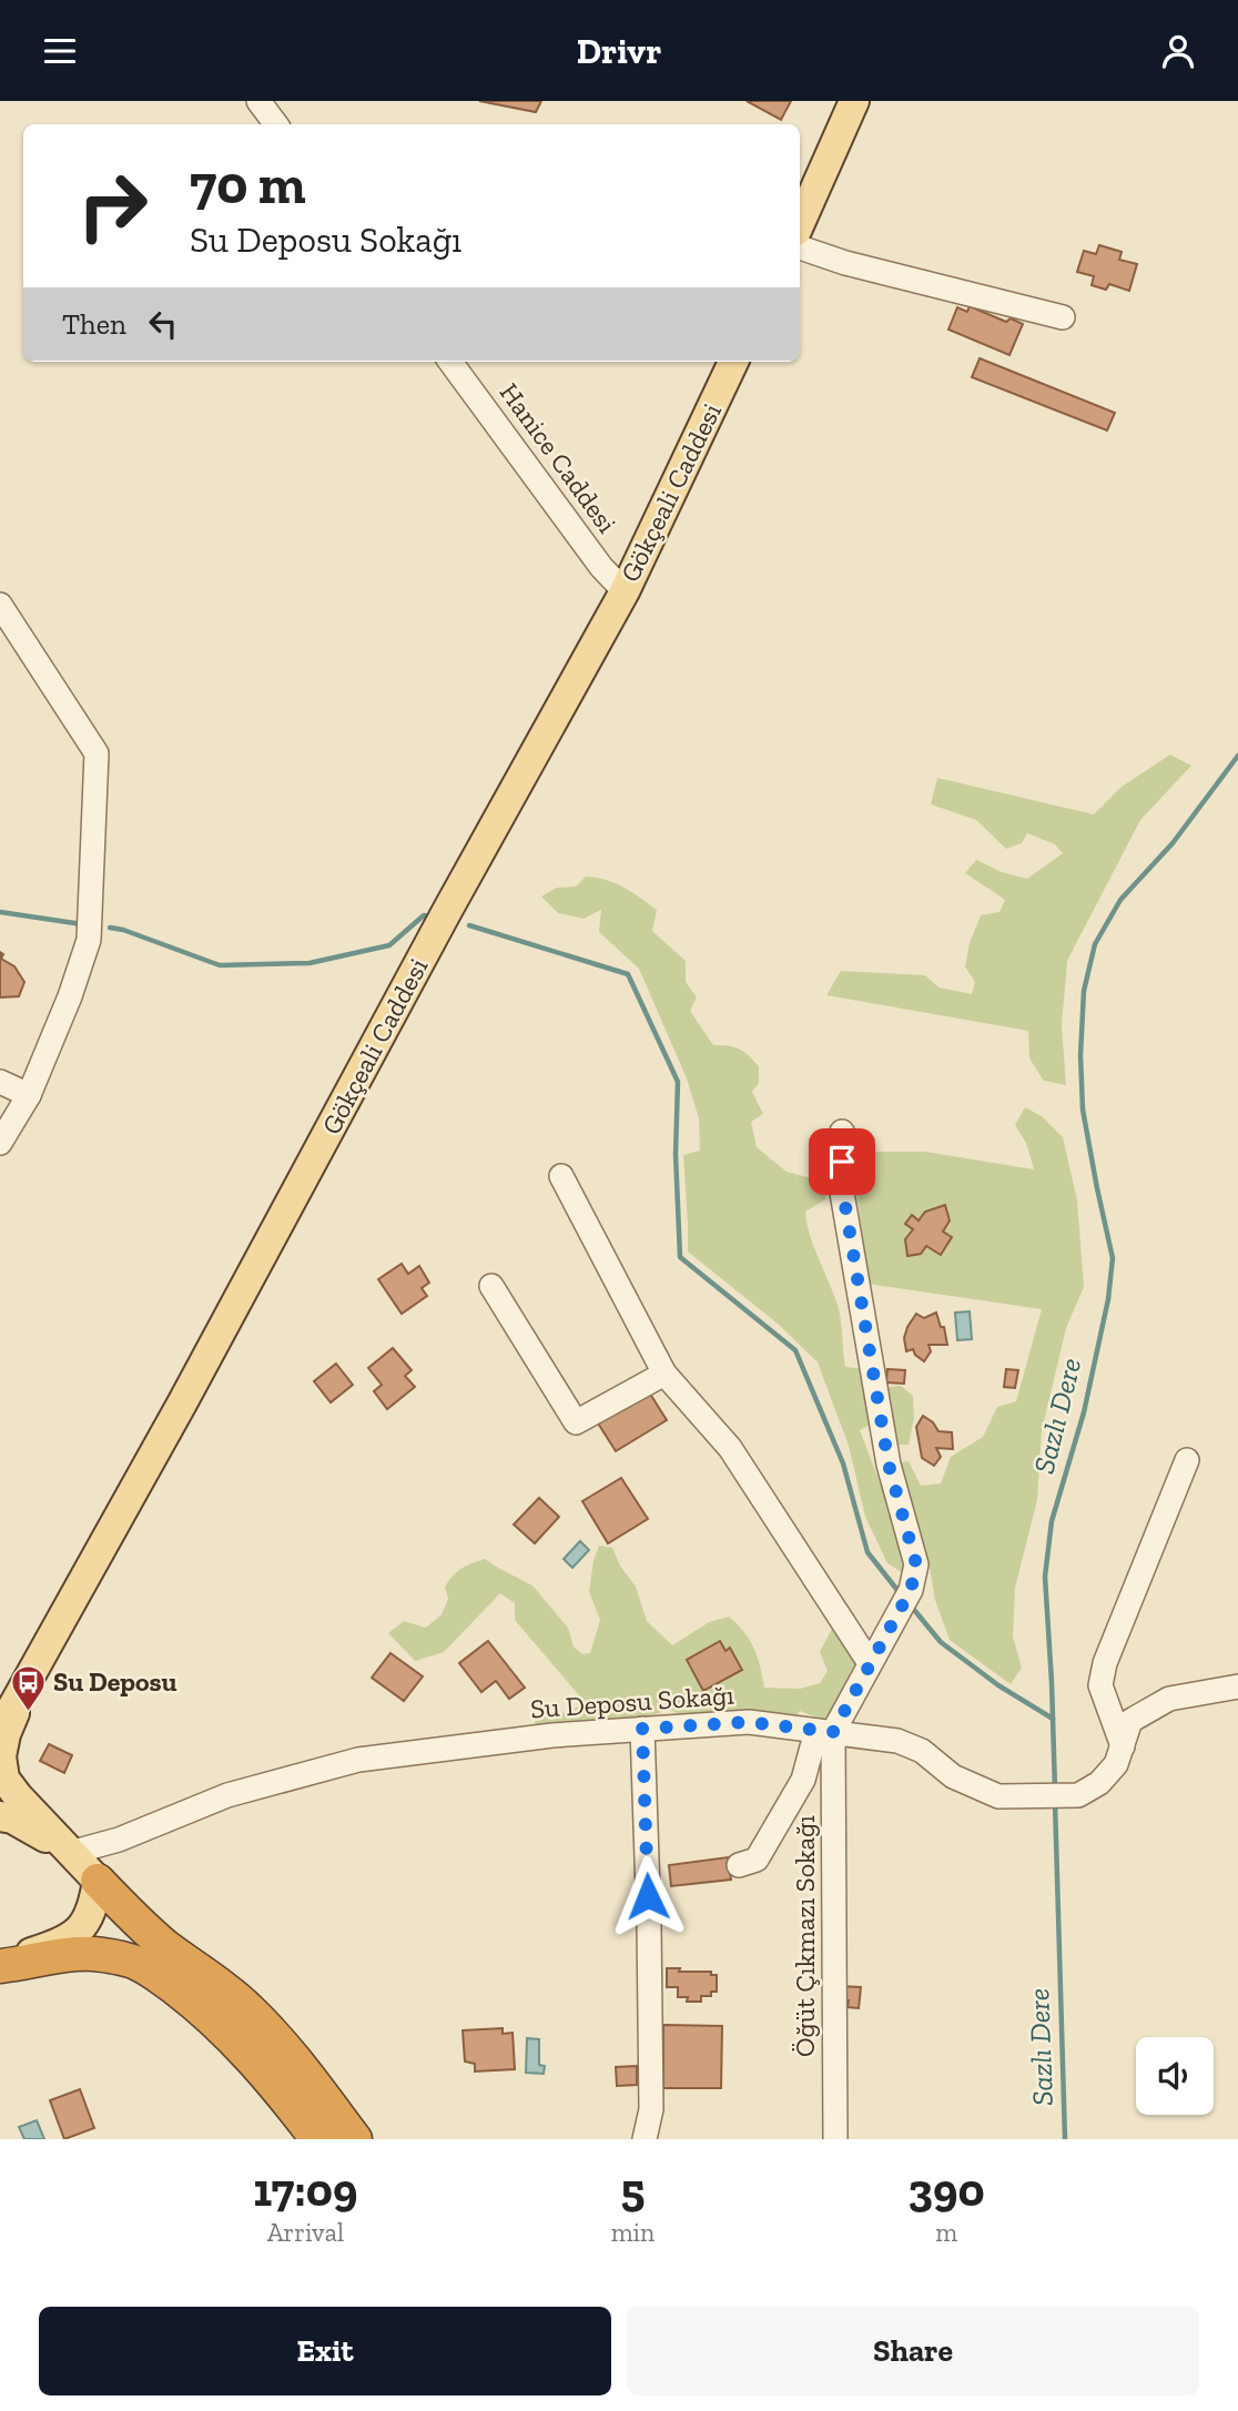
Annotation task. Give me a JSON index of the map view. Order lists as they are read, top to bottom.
{
  "streets": {
    "main road": ["Gökçeali Caddesi"],
    "street": ["Hanice Caddesi", "Su Deposu Sokağı", "Öğüt Çıkmazı Sokağı"]
  },
  "crossings": [
    ["Hanice Caddesi", "Gökçeali Caddesi"],
    ["Su Deposu Sokağı", "Öğüt Çıkmazı Sokağı"]
  ],
  "water": ["Sazlı Dere"],
  "places": {
    "bus stop": ["Su Deposu"]
  },
  "page": {
    "header": "Drivr",
    "turn": ["70 m", "Su Deposu Sokağı"],
    "then": "Then",
    "eta": [
      "17:09",
      "Arrival",
      "5",
      "min",
      "390",
      "m"
    ],
    "buttons": ["Exit", "Share"]
  }
}
